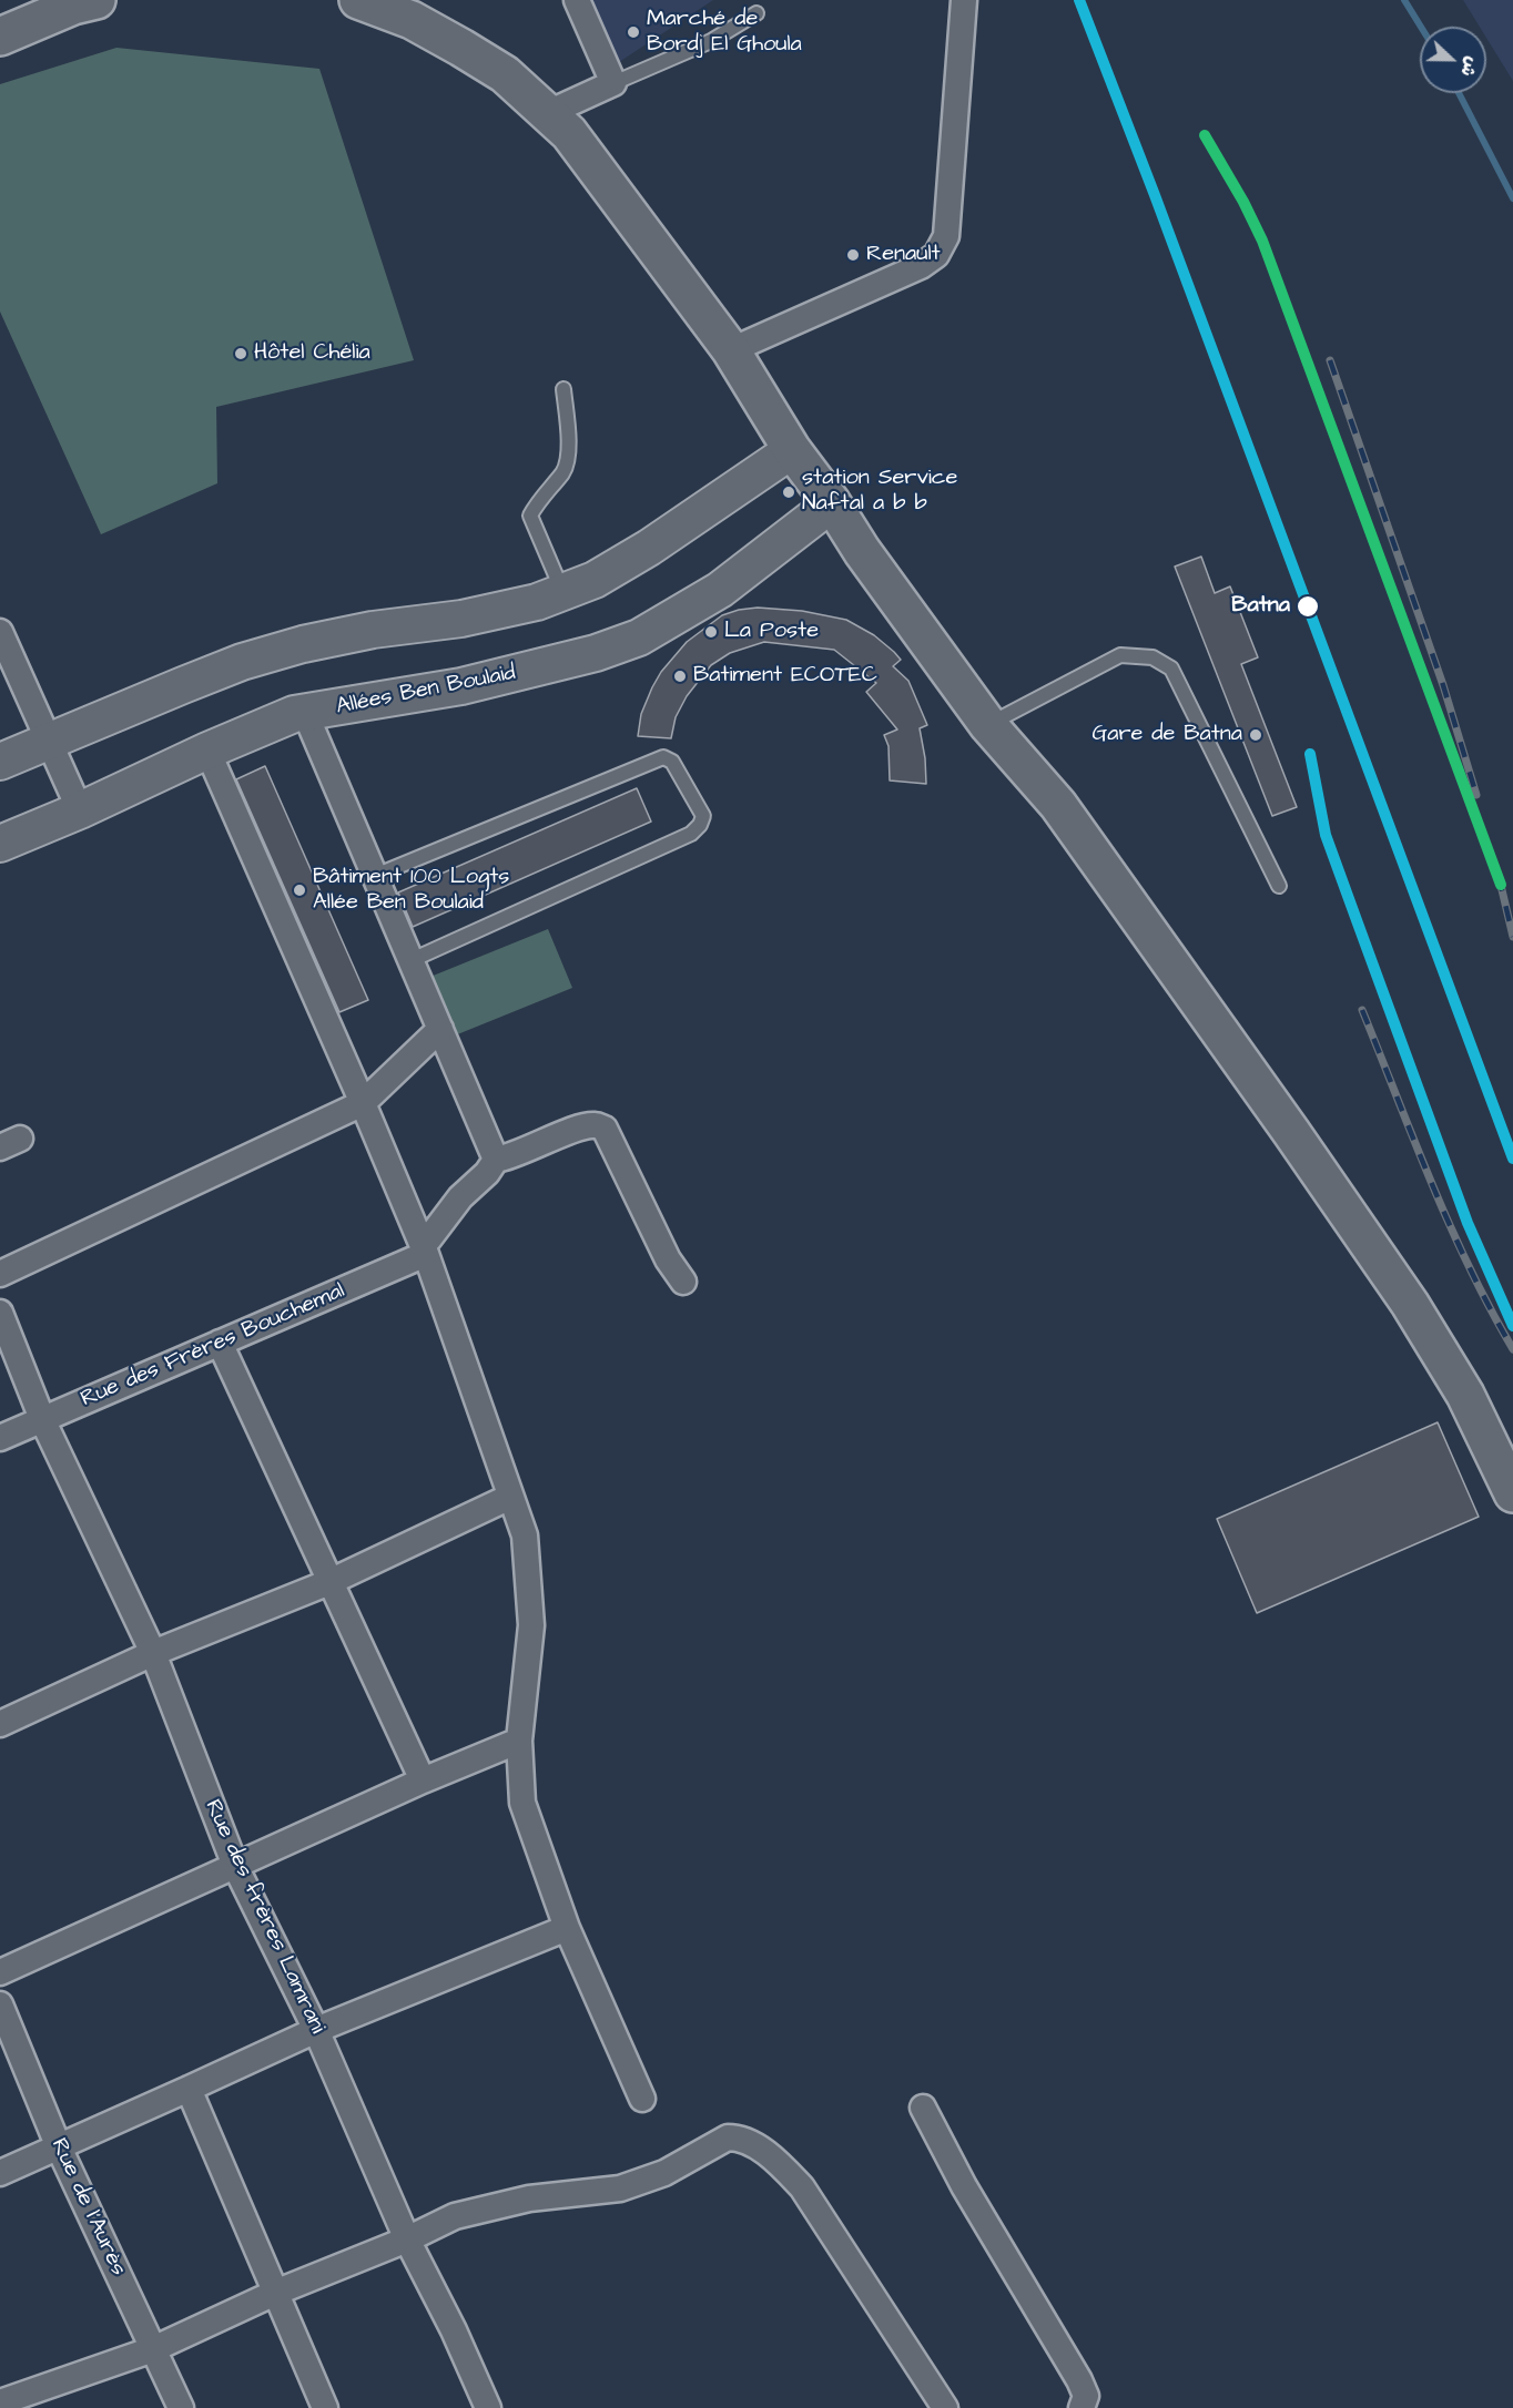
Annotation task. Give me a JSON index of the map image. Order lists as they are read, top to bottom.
{
  "streets": {
    "main road": ["Allées Ben Boulaid"],
    "street": ["Rue des Frères Bouchemal", "Rue des frères Lamrani", "Rue de l'Aurès"]
  },
  "crossings": [
    ["Rue des Frères Bouchemal", "Rue des frères Lamrani"]
  ],
  "places": [
    "Marché de Bordj El Ghoula",
    "Renault",
    "Hôtel Chélia",
    "station Service Naftal a b b",
    "Batna",
    "La Poste",
    "Batiment ECOTEC",
    "Gare de Batna",
    "Bâtiment 100 Logts Allée Ben Boulaid"
  ],
  "north": "right"
}
